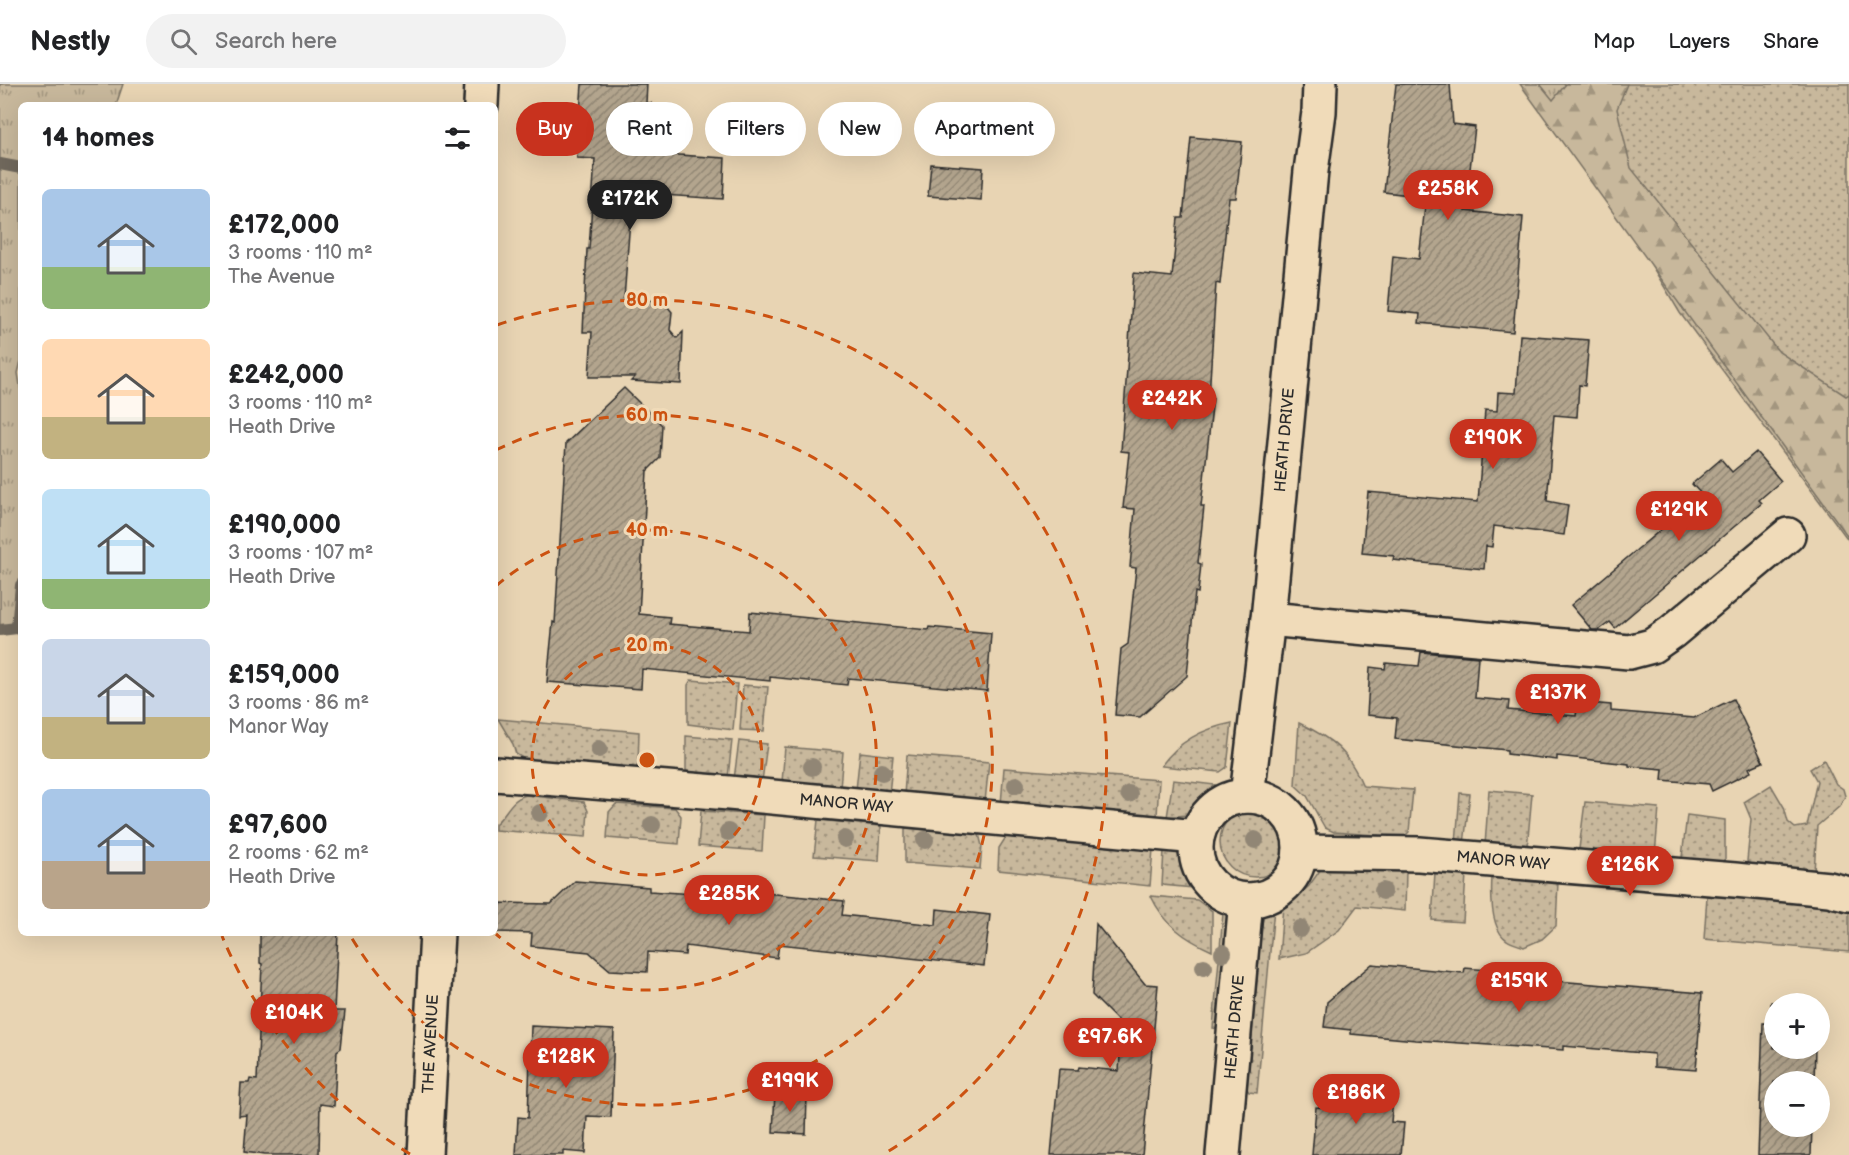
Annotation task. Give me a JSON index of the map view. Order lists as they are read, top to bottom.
{
  "streets": {
    "street": ["HEATH DRIVE", "MANOR WAY", "THE AVENUE"]
  },
  "crossings": [
    ["HEATH DRIVE", "MANOR WAY"]
  ],
  "page": {
    "header": "Nestly",
    "search": "Search here",
    "nav": ["Map", "Layers", "Share"],
    "chip": [
      "Buy",
      "Rent",
      "Filters",
      "New",
      "Apartment"
    ],
    "heading": "14 homes",
    "price": [
      "£258K",
      "£172K",
      "£242K",
      "£190K",
      "£129K",
      "£137K",
      "£126K",
      "£285K",
      "£159K",
      "£104K",
      "£97.6K",
      "£128K",
      "£199K",
      "£186K"
    ],
    "list": [
      {
        "name": "£172,000",
        "note": "3 rooms · 110 m² · The Avenue"
      },
      {
        "name": "£242,000",
        "note": "3 rooms · 110 m² · Heath Drive"
      },
      {
        "name": "£190,000",
        "note": "3 rooms · 107 m² · Heath Drive"
      },
      {
        "name": "£159,000",
        "note": "3 rooms · 86 m² · Manor Way"
      },
      {
        "name": "£97,600",
        "note": "2 rooms · 62 m² · Heath Drive"
      }
    ],
    "map_buttons": ["+", "−"]
  },
  "rings": [
    "80 m",
    "60 m",
    "40 m",
    "20 m"
  ]
}
